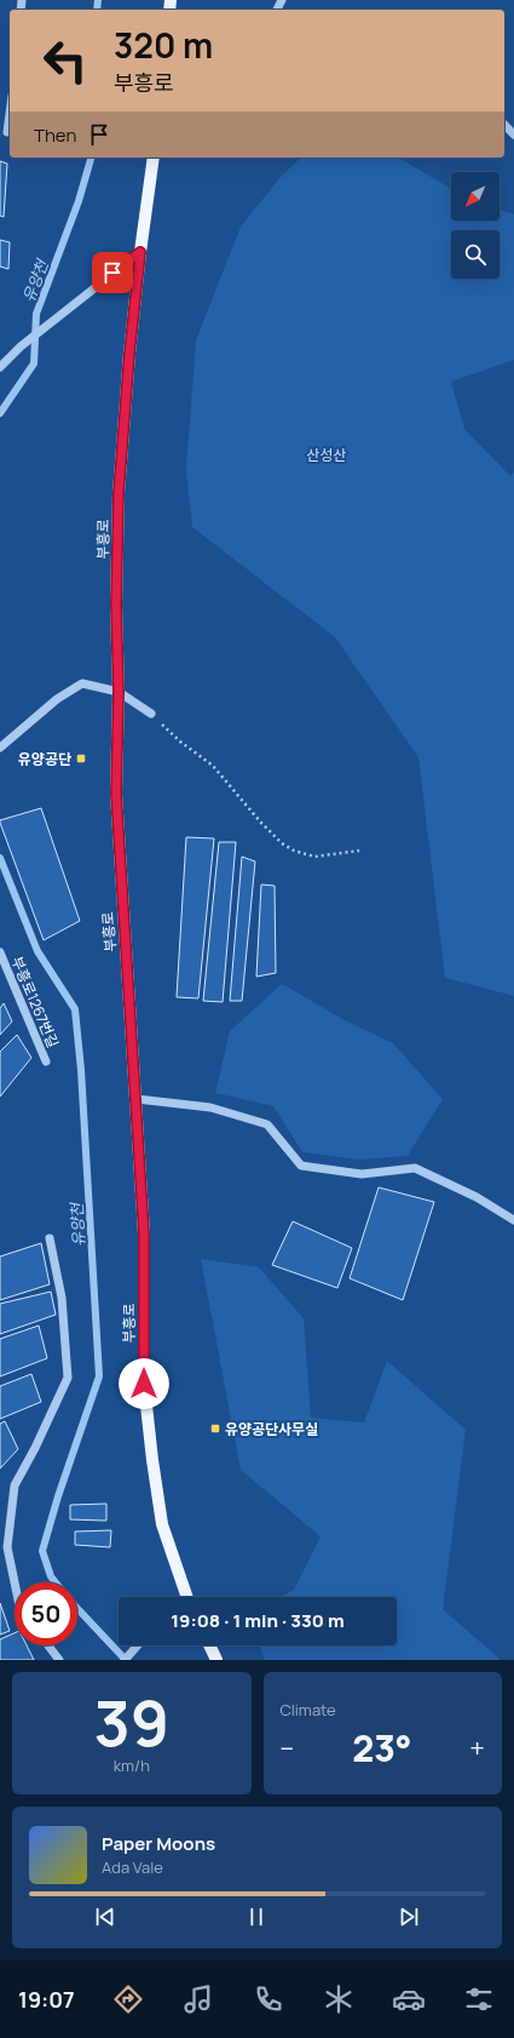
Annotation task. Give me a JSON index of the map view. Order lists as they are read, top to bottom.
{
  "streets": {
    "main road": ["부흥로"],
    "lane": ["부흥로1267번길"]
  },
  "water": ["유양천"],
  "parks": ["산성산"],
  "places": {
    "transit": ["유양공단", "유양공단사무실"]
  },
  "north": "bottom left",
  "page": {
    "turn": ["320 m", "부흥로"],
    "then": "Then",
    "limit": "50",
    "trip": "19:08 · 1 min · 330 m",
    "tile": [
      ["39", "km/h"],
      "Climate"
    ],
    "heat": ["−", "23°", "+"],
    "song": ["Paper Moons", "Ada Vale"],
    "tabs": "19:07"
  }
}
